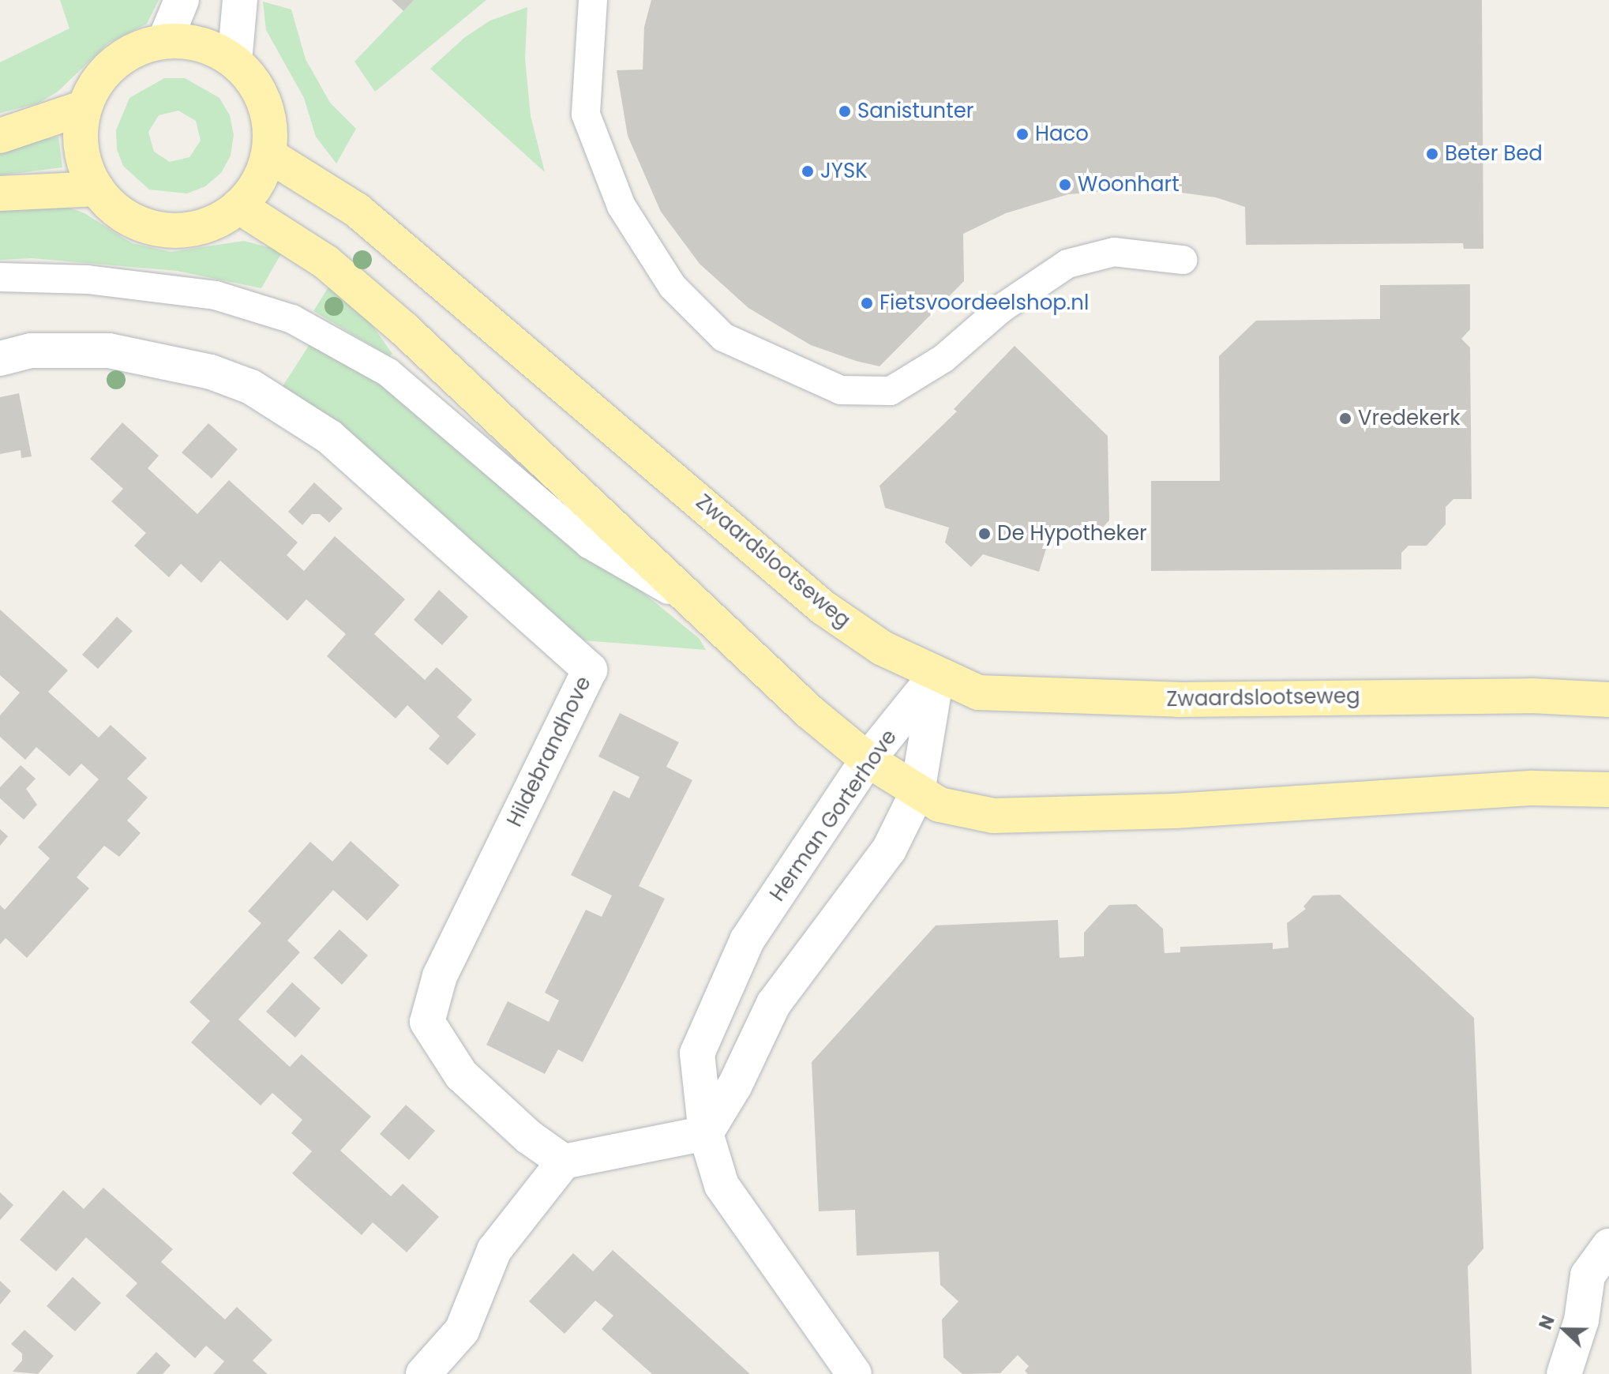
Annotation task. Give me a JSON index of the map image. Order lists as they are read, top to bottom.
{
  "streets": {
    "main road": ["Zwaardslootseweg"],
    "street": ["Hildebrandhove", "Herman Gorterhove"]
  },
  "crossings": [
    ["Zwaardslootseweg", "Herman Gorterhove"]
  ],
  "places": [
    "Sanistunter",
    "Haco",
    "Beter Bed",
    "JYSK",
    "Woonhart",
    "Fietsvoordeelshop.nl",
    "Vredekerk",
    "De Hypotheker"
  ],
  "north": "left"
}
